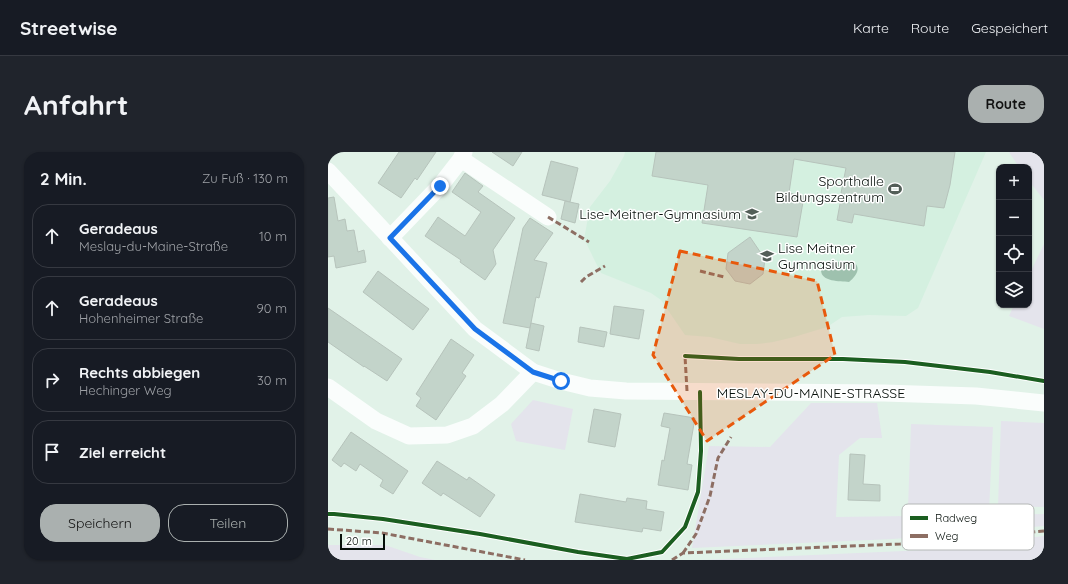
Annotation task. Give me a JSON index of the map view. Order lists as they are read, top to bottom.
{
  "streets": {
    "street": ["MESLAY-DU-MAINE-STRASSE"]
  },
  "places": {
    "sports": ["Sporthalle Bildungszentrum"],
    "school or university": ["Lise-Meitner-Gymnasium", "Lise Meitner Gymnasium"]
  },
  "legend": ["Radweg", "Weg"],
  "scale_bar": "20 m",
  "page": {
    "header": "Streetwise",
    "nav": ["Karte", "Route", "Gespeichert"],
    "buttons": [
      "Route",
      ["Speichern", "Teilen"]
    ],
    "title": "Anfahrt",
    "heading": ["2 Min.", "Zu Fuß · 130 m"],
    "map_buttons": ["+", "−"],
    "list": [
      ["Geradeaus", "Meslay-du-Maine-Straße", "10 m"],
      ["Geradeaus", "Hohenheimer Straße", "90 m"],
      ["Rechts abbiegen", "Hechinger Weg", "30 m"],
      "Ziel erreicht"
    ],
    "scale": "20 m"
  }
}
